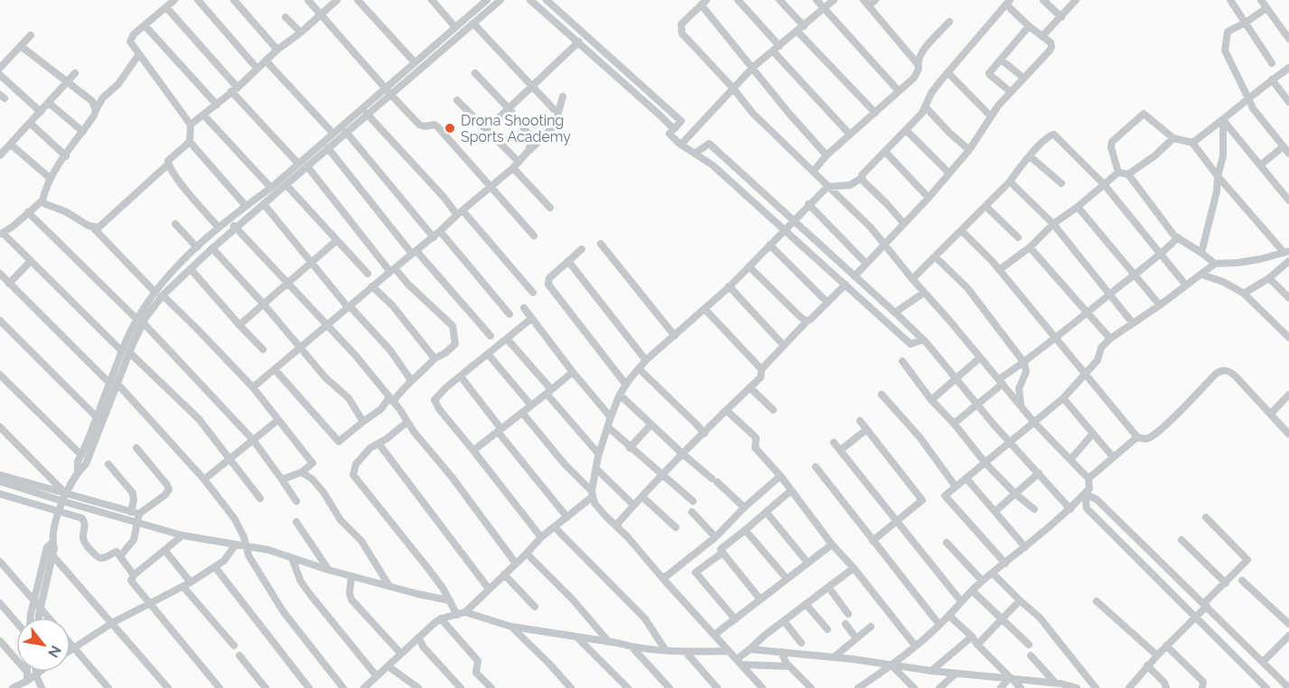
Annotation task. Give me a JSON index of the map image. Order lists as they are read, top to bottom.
{
  "places": ["Drona Shooting Sports Academy"],
  "north": "bottom right"
}
